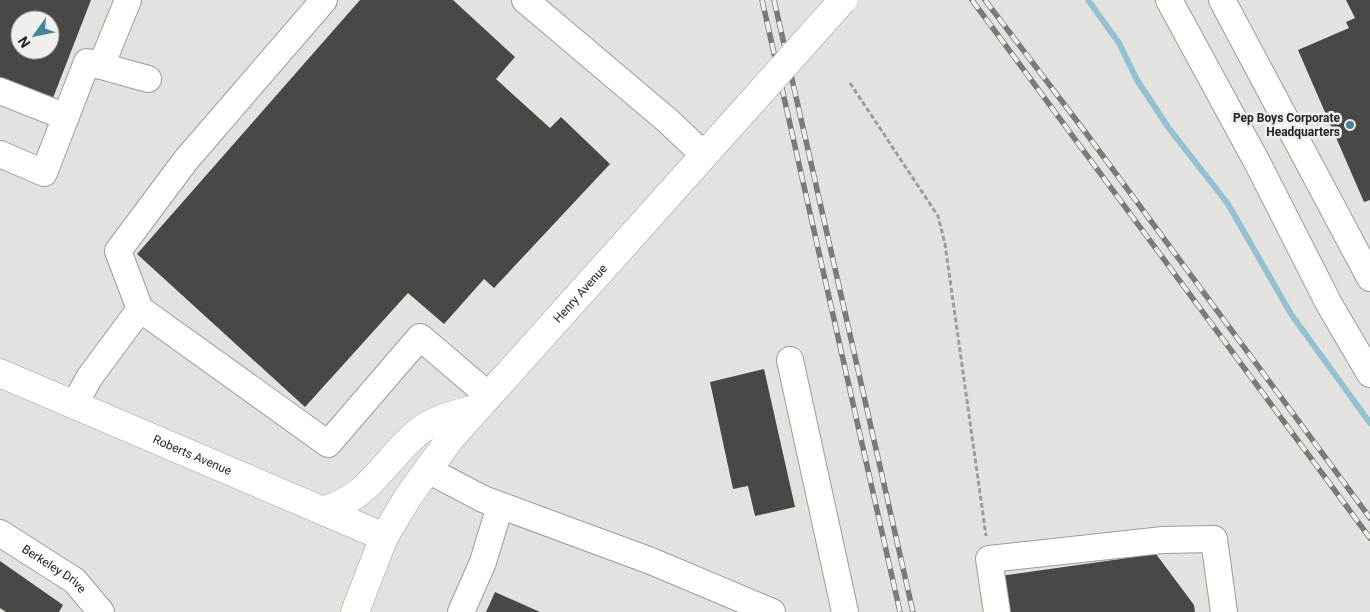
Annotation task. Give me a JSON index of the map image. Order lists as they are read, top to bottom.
{
  "streets": {
    "main road": ["Henry Avenue", "Roberts Avenue"],
    "street": ["Berkeley Drive"]
  },
  "crossings": [
    ["Henry Avenue", "Roberts Avenue"]
  ],
  "places": ["Pep Boys Corporate Headquarters"],
  "north": "bottom left"
}
